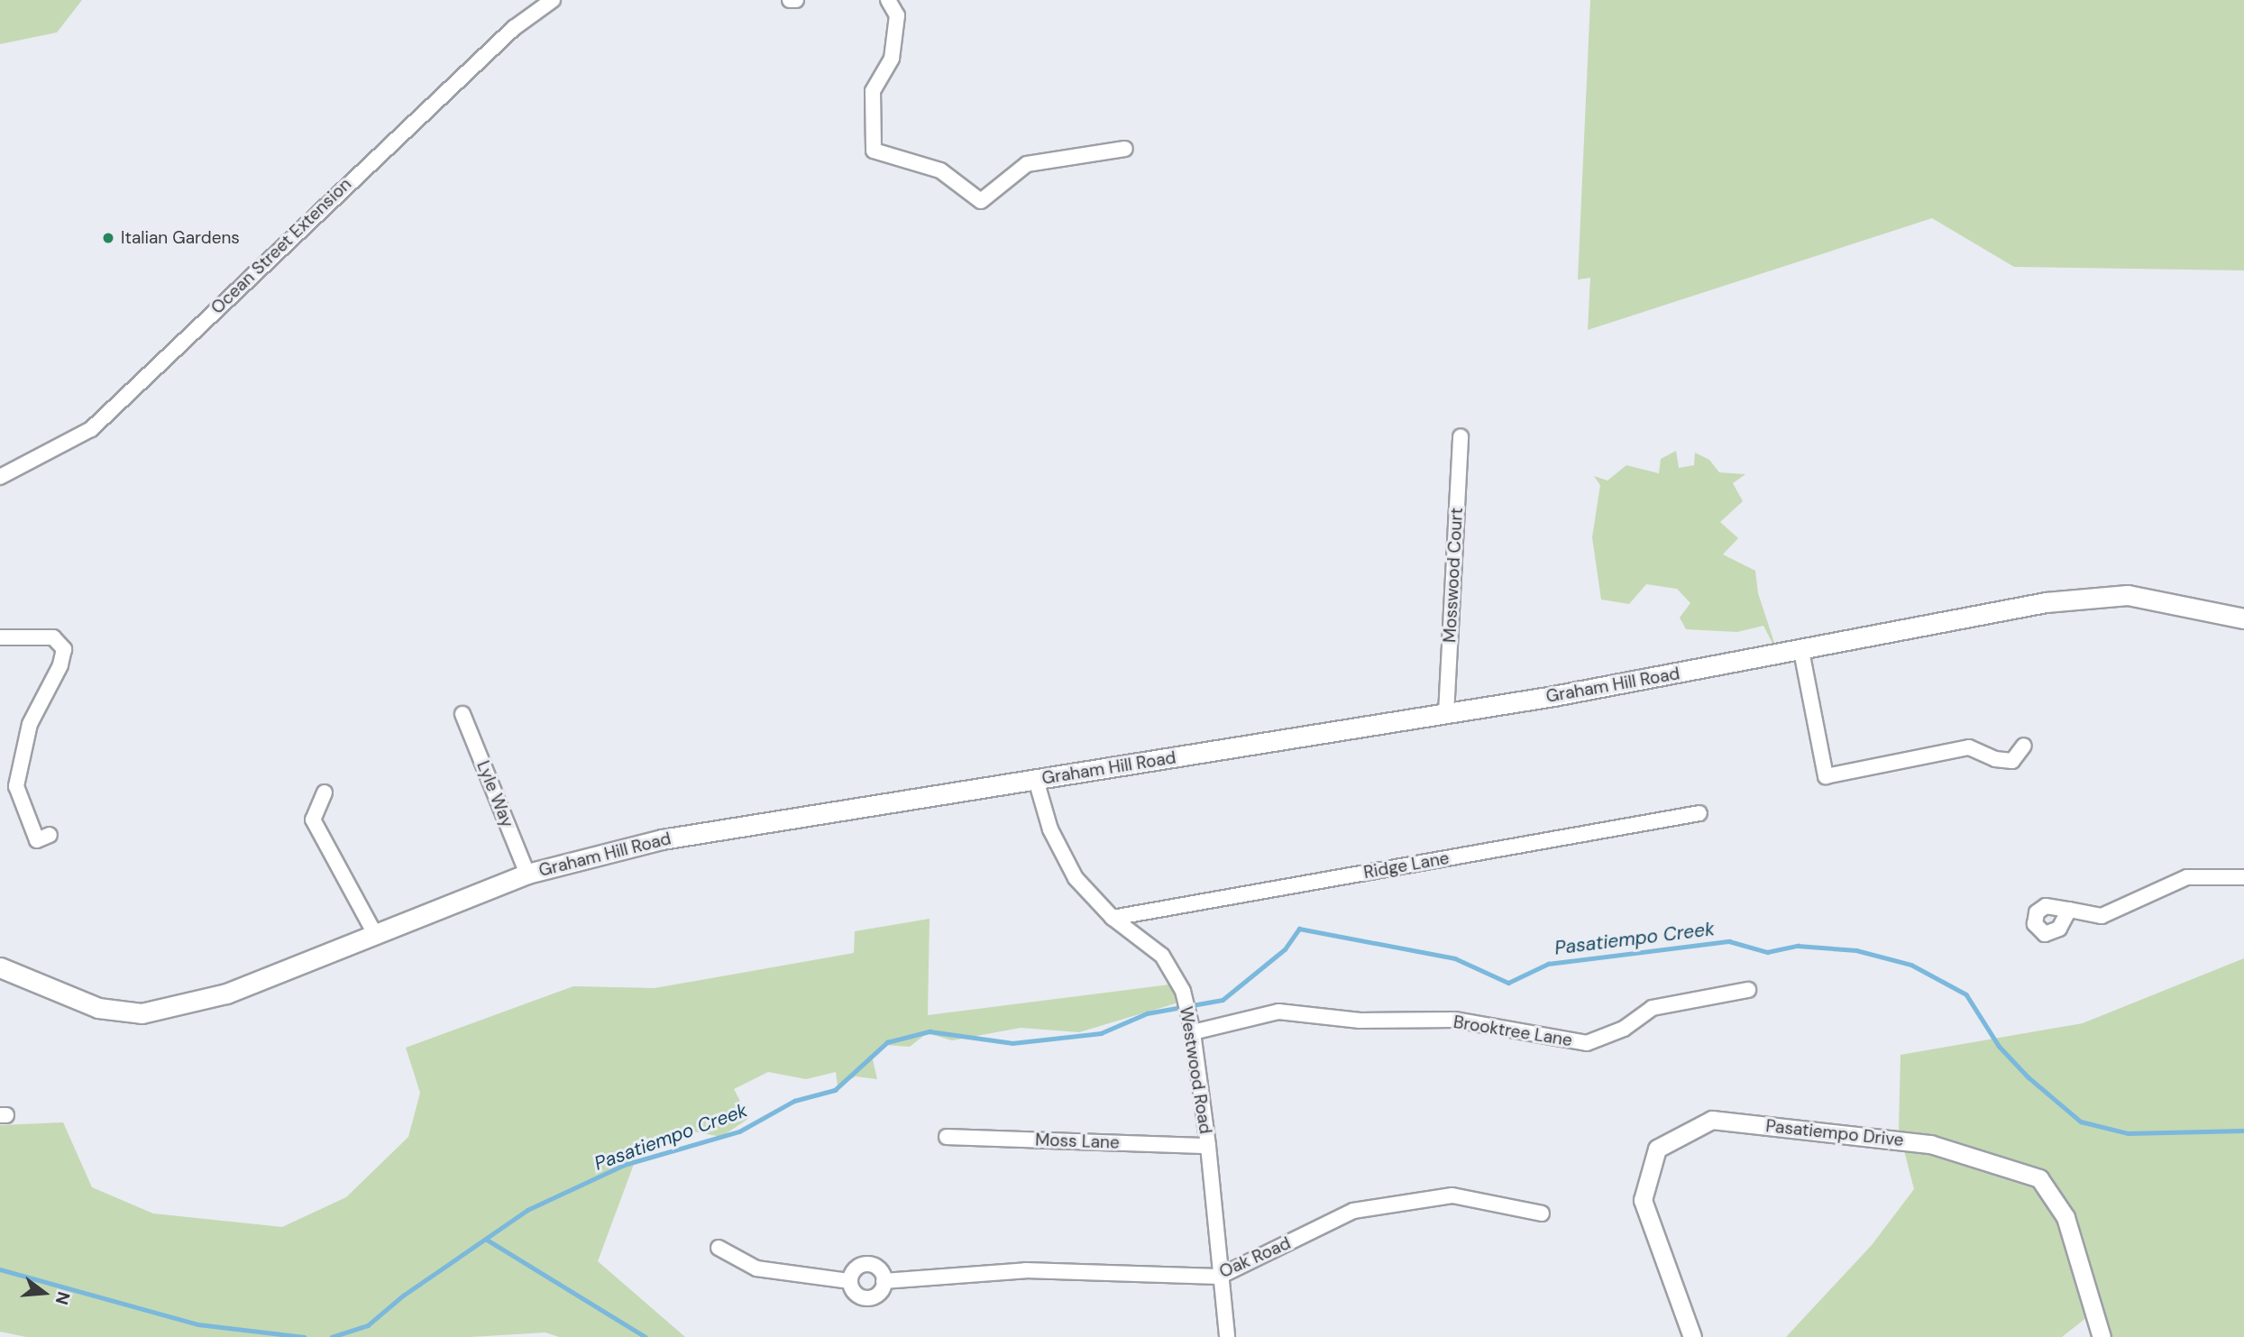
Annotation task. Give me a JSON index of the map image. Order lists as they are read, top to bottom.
{
  "streets": {
    "main road": ["Graham Hill Road"],
    "street": [
      "Ocean Street Extension",
      "Mosswood Court",
      "Lyle Way",
      "Ridge Lane",
      "Brooktree Lane",
      "Westwood Road",
      "Pasatiempo Drive",
      "Moss Lane",
      "Oak Road"
    ]
  },
  "crossings": [
    ["Mosswood Court", "Graham Hill Road"],
    ["Graham Hill Road", "Lyle Way"],
    ["Graham Hill Road", "Westwood Road"],
    ["Ridge Lane", "Westwood Road"],
    ["Brooktree Lane", "Westwood Road"],
    ["Westwood Road", "Moss Lane"],
    ["Westwood Road", "Oak Road"]
  ],
  "water": ["Pasatiempo Creek"],
  "places": ["Italian Gardens"],
  "north": "right"
}
